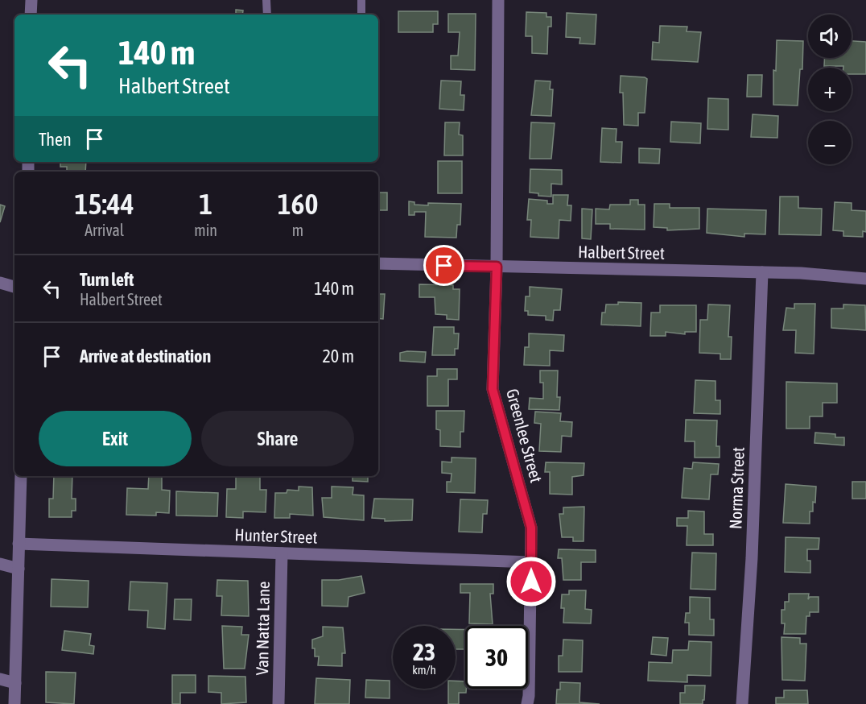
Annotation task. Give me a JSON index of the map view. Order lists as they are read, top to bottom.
{
  "streets": {
    "street": [
      "Halbert Street",
      "Greenlee Street",
      "Norma Street",
      "Hunter Street",
      "Van Natta Lane"
    ]
  },
  "crossings": [
    ["Halbert Street", "Greenlee Street"],
    ["Halbert Street", "Norma Street"],
    ["Greenlee Street", "Hunter Street"],
    ["Hunter Street", "Van Natta Lane"]
  ],
  "page": {
    "map_buttons": ["+", "−"],
    "turn": ["140 m", "Halbert Street"],
    "then": "Then",
    "eta": [
      "15:44",
      "Arrival",
      "1",
      "min",
      "160",
      "m"
    ],
    "list": [
      {
        "name": "Turn left",
        "note": "Halbert Street",
        "value": "140 m"
      },
      {
        "name": "Arrive at destination",
        "value": "20 m"
      }
    ],
    "buttons": ["Exit", "Share"],
    "speed": "23 km/h",
    "limit": "30"
  }
}
